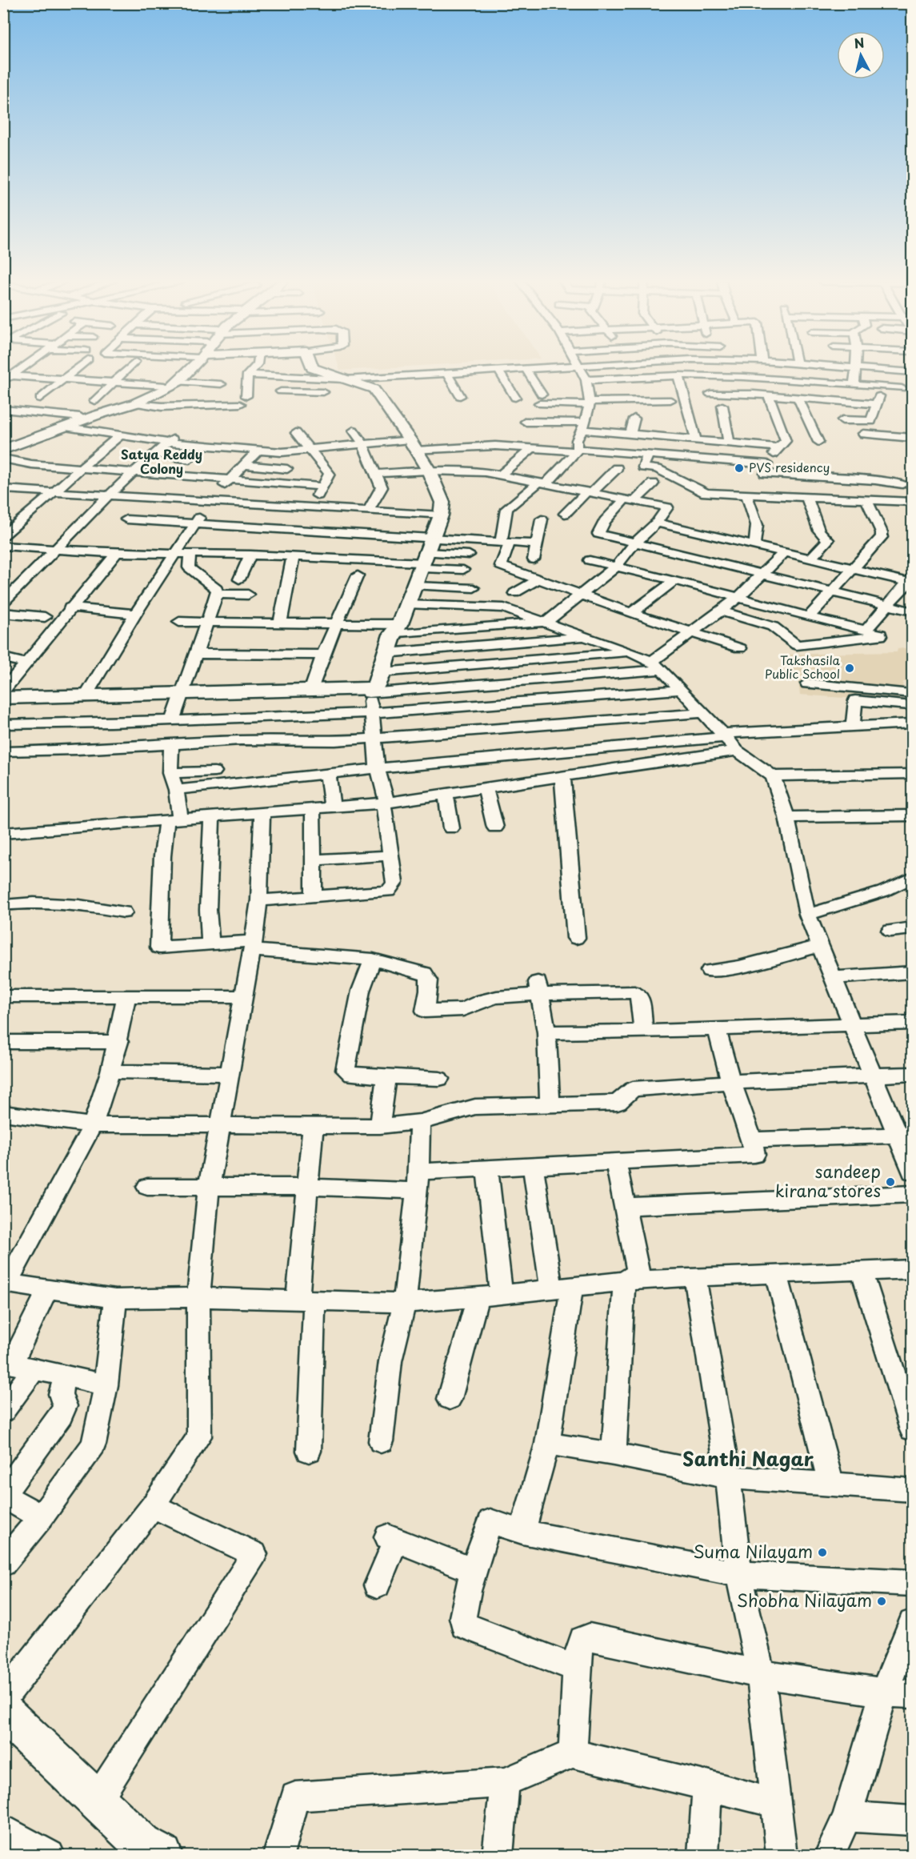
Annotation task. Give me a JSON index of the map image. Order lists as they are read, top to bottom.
{
  "districts": ["Satya Reddy Colony", "Santhi Nagar"],
  "places": [
    "PVS residency",
    "Takshasila Public School",
    "sandeep kirana stores",
    "Suma Nilayam",
    "Shobha Nilayam"
  ],
  "north": "top"
}
